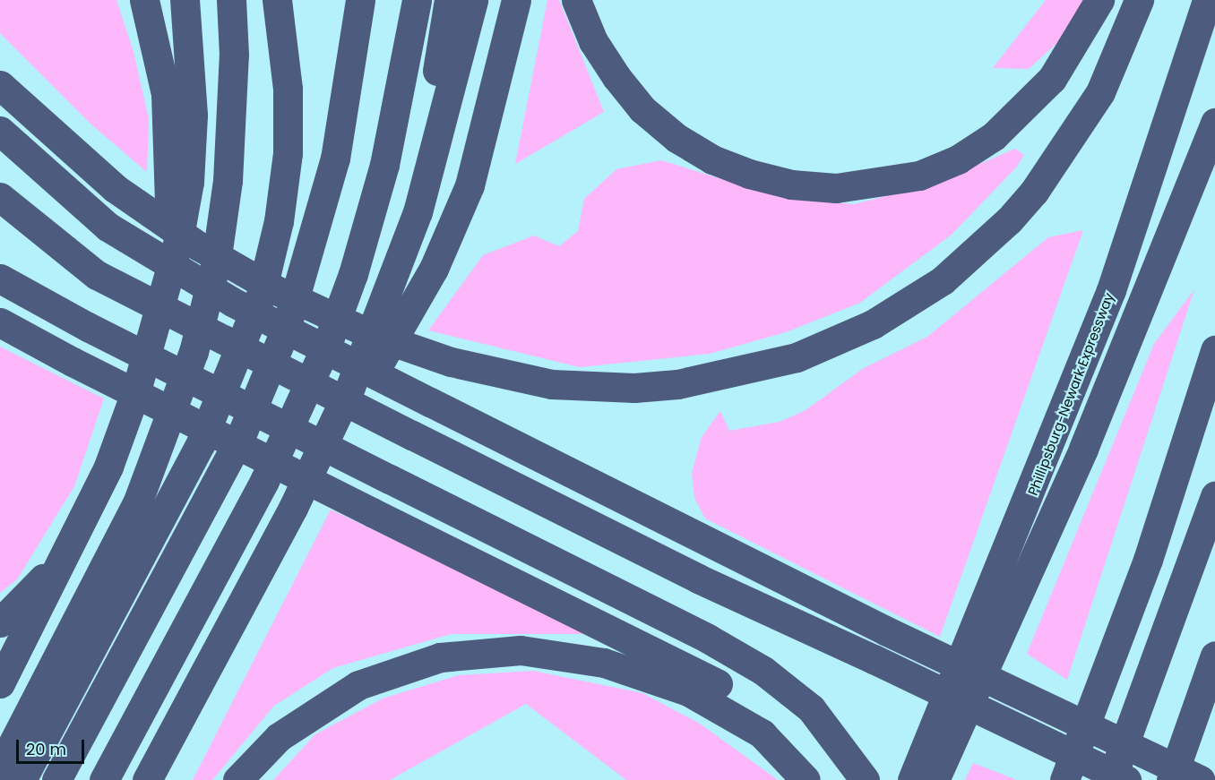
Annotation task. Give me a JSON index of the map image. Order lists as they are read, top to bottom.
{
  "streets": {
    "highway": ["Phillipsburg-Newark Expressway"]
  },
  "scale_bar": "20 m"
}
